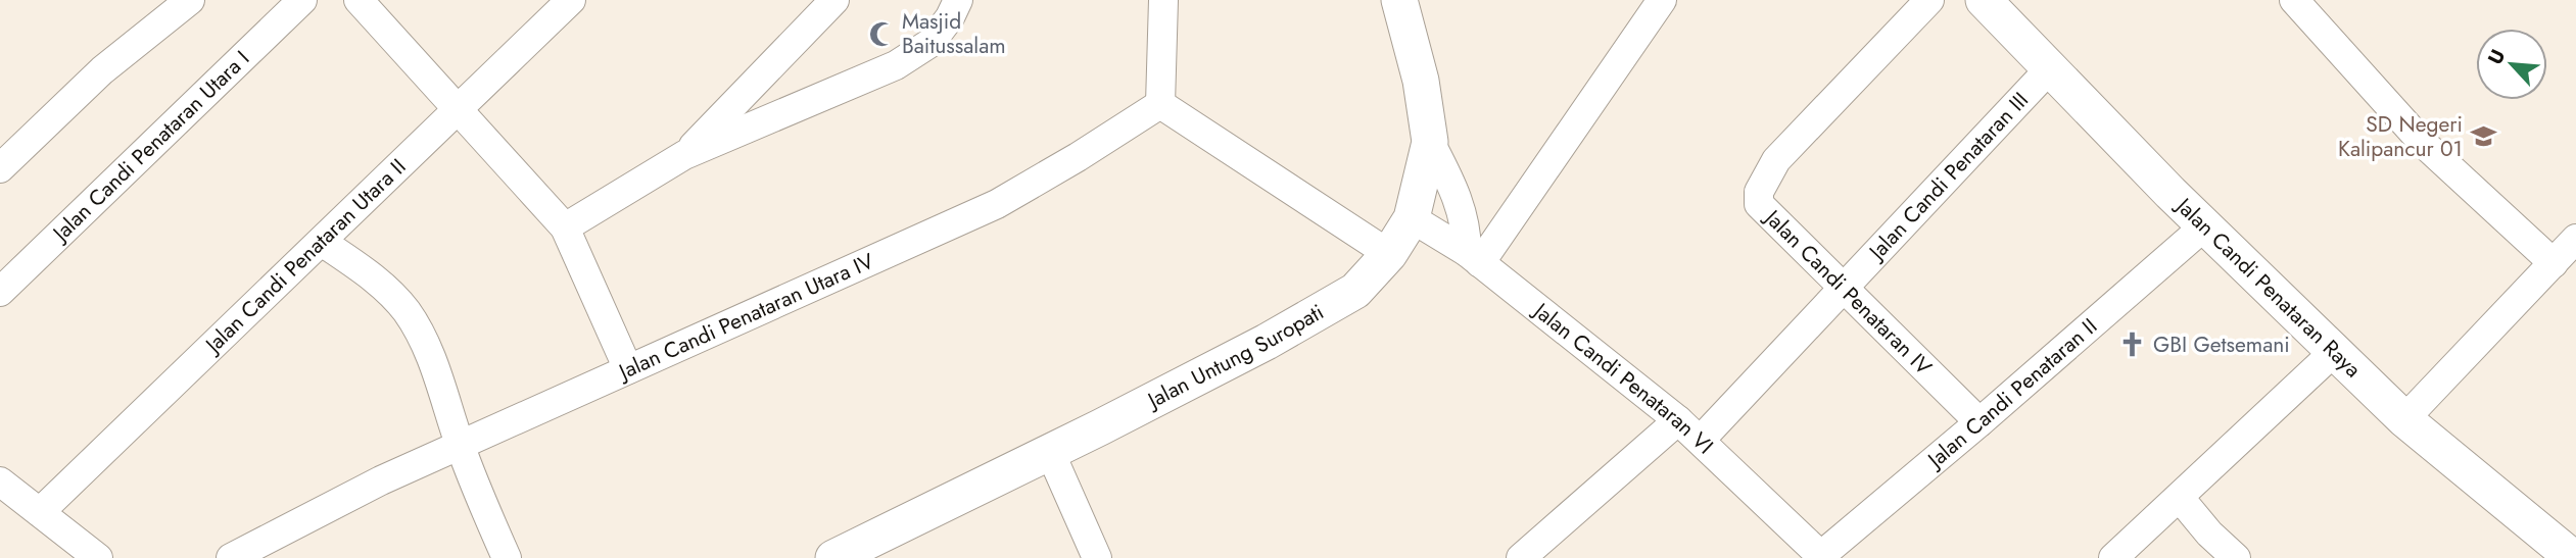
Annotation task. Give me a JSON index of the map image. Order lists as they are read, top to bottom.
{
  "streets": {
    "main road": ["Jalan Candi Penataran Raya", "Jalan Untung Suropati"],
    "street": [
      "Jalan Candi Penataran Utara I",
      "Jalan Candi Penataran III",
      "Jalan Candi Penataran Utara II",
      "Jalan Candi Penataran IV",
      "Jalan Candi Penataran Utara IV",
      "Jalan Candi Penataran VI",
      "Jalan Candi Penataran II"
    ]
  },
  "crossings": [
    ["Jalan Candi Penataran III", "Jalan Candi Penataran Raya"],
    ["Jalan Candi Penataran III", "Jalan Candi Penataran IV"],
    ["Jalan Candi Penataran III", "Jalan Candi Penataran VI"],
    ["Jalan Candi Penataran Raya", "Jalan Candi Penataran II"],
    ["Jalan Candi Penataran IV", "Jalan Candi Penataran II"],
    ["Jalan Untung Suropati", "Jalan Candi Penataran VI"],
    ["Jalan Candi Penataran VI", "Jalan Candi Penataran II"]
  ],
  "places": {
    "mosque": ["Masjid Baitussalam"],
    "school or university": ["SD Negeri Kalipancur 01"],
    "church": ["GBI Getsemani"]
  },
  "north": "top left"
}
